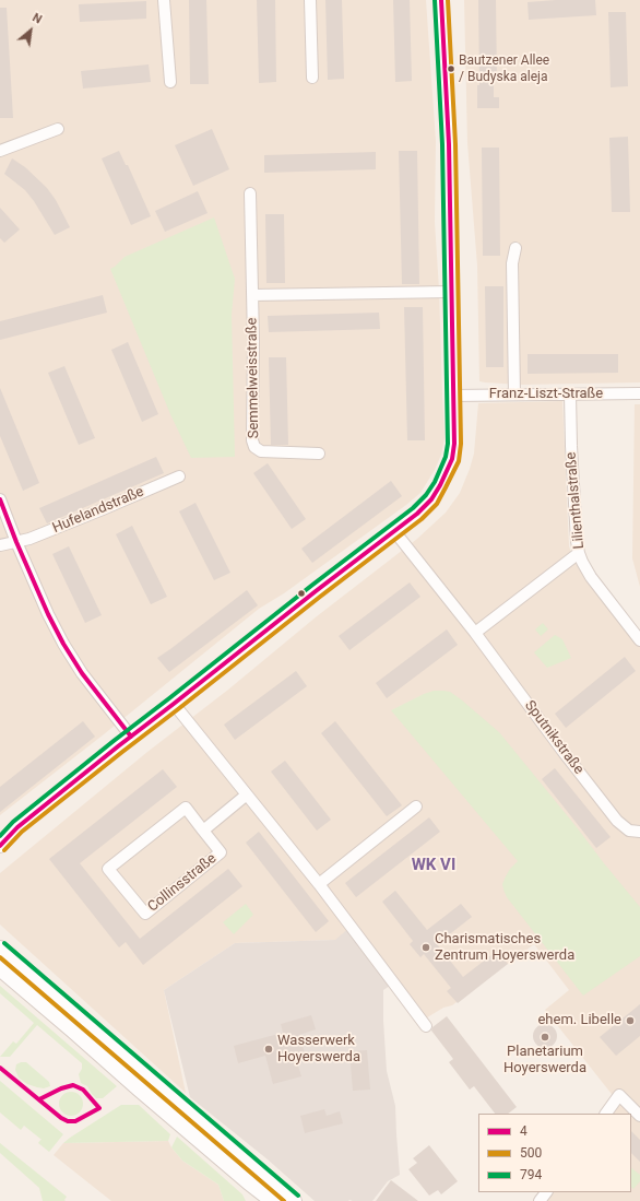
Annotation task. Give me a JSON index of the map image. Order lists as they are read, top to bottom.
{
  "streets": {
    "street": [
      "Semmelweisstraße",
      "Franz-Liszt-Straße",
      "Lilienthalstraße",
      "Hufelandstraße",
      "Sputnikstraße",
      "Collinsstraße"
    ]
  },
  "crossings": [
    ["Franz-Liszt-Straße", "Lilienthalstraße"]
  ],
  "districts": ["WK VI"],
  "places": [
    "Bautzener Allee / Budyska aleja",
    "Charismatisches Zentrum Hoyerswerda",
    "ehem. Libelle",
    "Planetarium Hoyerswerda",
    "Wasserwerk Hoyerswerda"
  ],
  "lines": ["transit line 4", "transit line 500", "transit line 794"],
  "legend": ["4", "500", "794"],
  "north": "top right"
}
